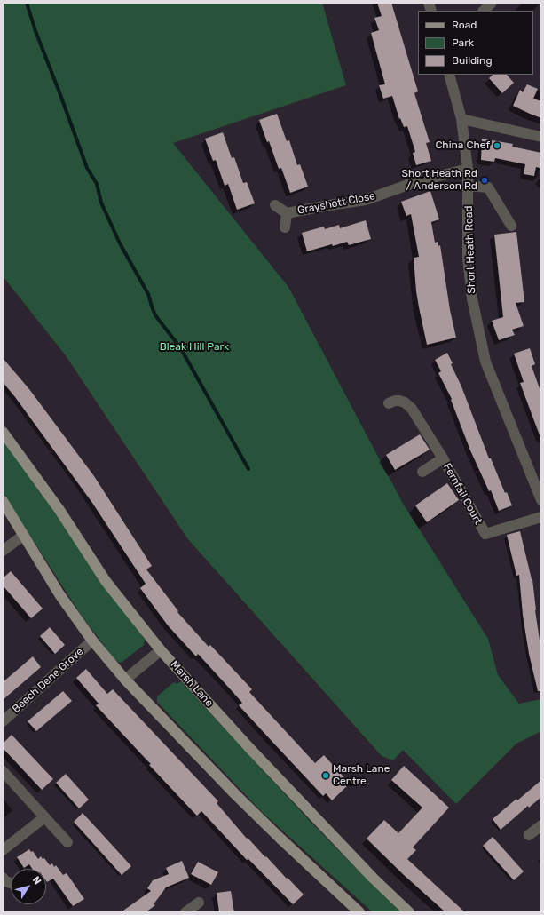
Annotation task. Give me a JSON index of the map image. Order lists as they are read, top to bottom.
{
  "streets": {
    "main road": ["Marsh Lane"],
    "street": [
      "Grayshott Close",
      "Short Heath Road",
      "Fernfail Court",
      "Beech Dene Grove"
    ]
  },
  "crossings": [
    ["Grayshott Close", "Short Heath Road"]
  ],
  "parks": ["Bleak Hill Park"],
  "places": ["China Chef", "Short Heath Rd / Anderson Rd", "Marsh Lane Centre"],
  "legend": ["Road", "Park", "Building"],
  "north": "top right"
}
